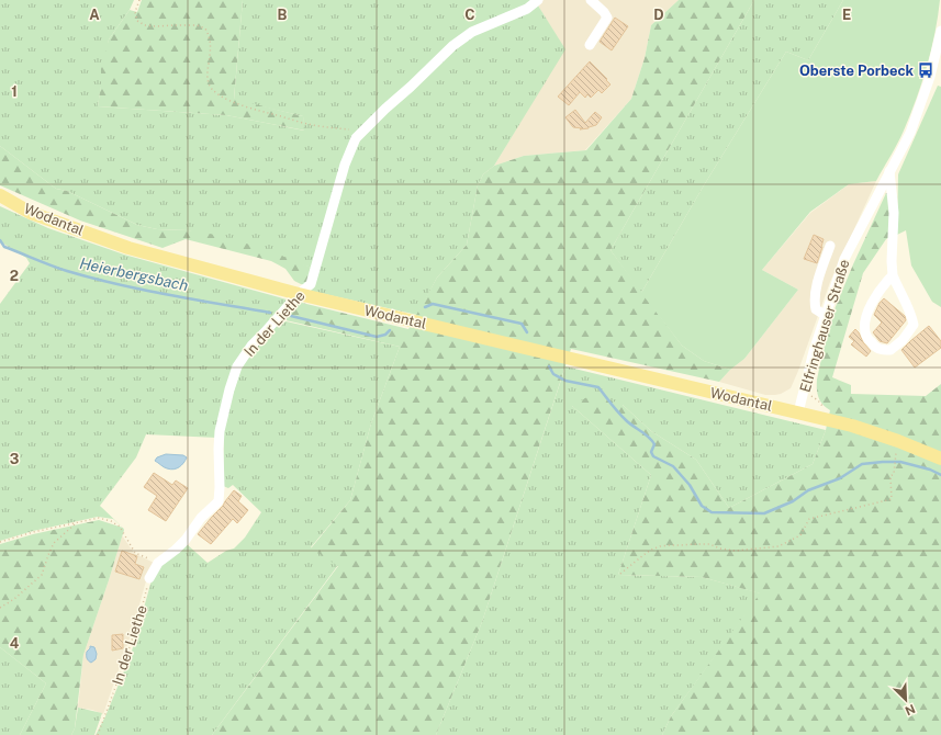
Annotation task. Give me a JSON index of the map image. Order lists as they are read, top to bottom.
{
  "streets": {
    "main road": ["Wodantal", "Elfringhauser Straße"],
    "street": ["In der Liethe"]
  },
  "crossings": [
    ["Wodantal", "In der Liethe"],
    ["Wodantal", "Elfringhauser Straße"]
  ],
  "water": ["Heierbergsbach"],
  "places": {
    "bus stop": ["Oberste Porbeck"]
  },
  "north": "bottom right",
  "grid": {
    "columns": [
      "A",
      "B",
      "C",
      "D",
      "E"
    ],
    "rows": [
      "1",
      "2",
      "3",
      "4"
    ]
  }
}
